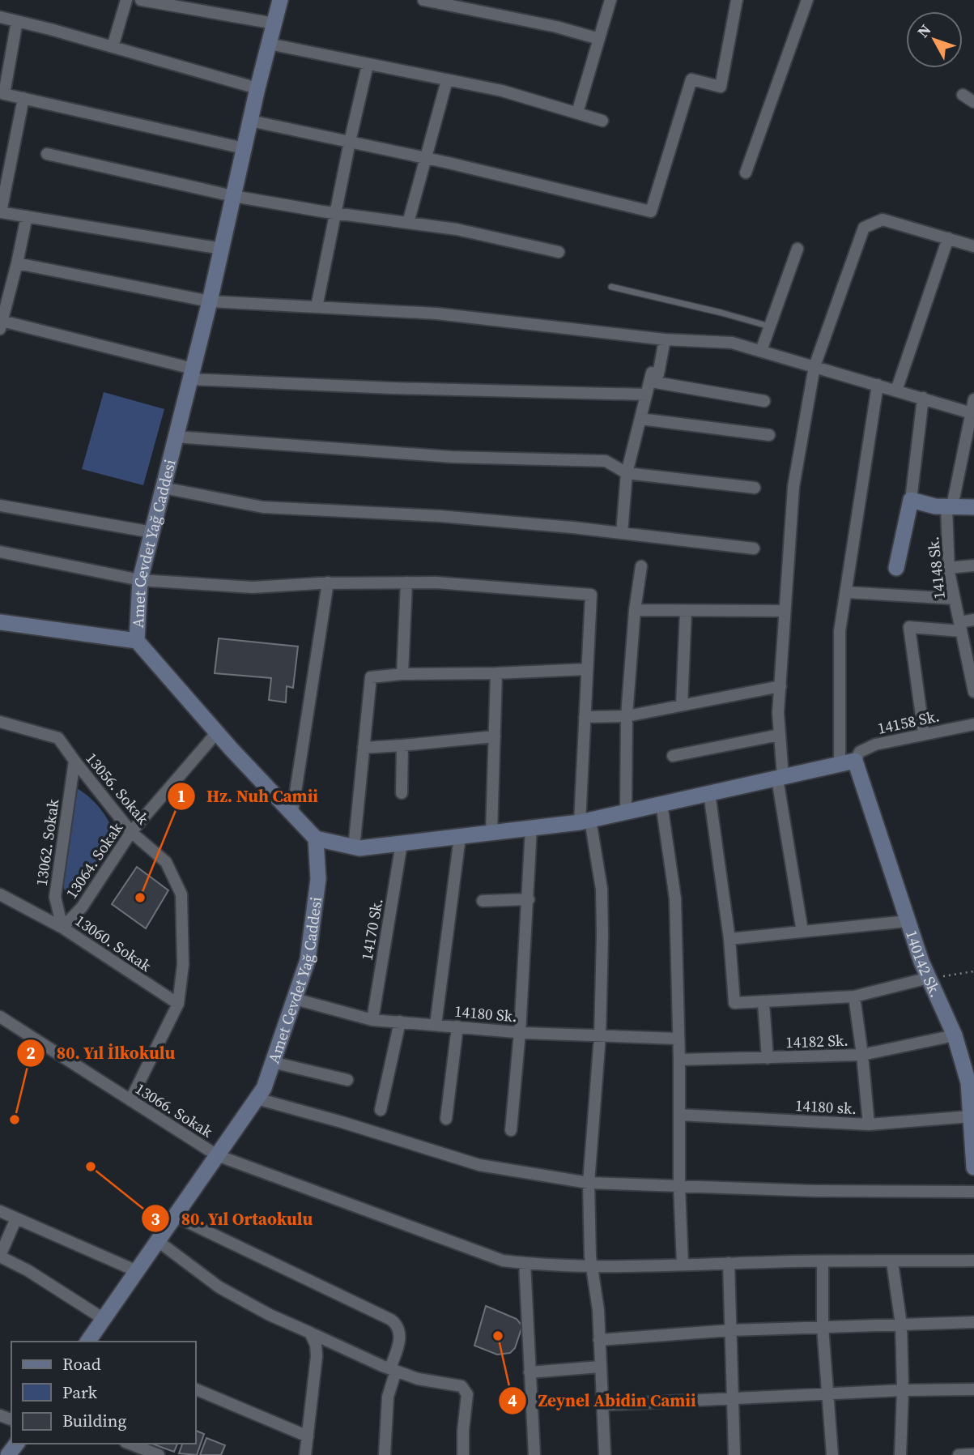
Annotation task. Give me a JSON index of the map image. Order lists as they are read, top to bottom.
{
  "streets": {
    "main road": ["Amet Cevdet Yağ Caddesi", "140142 Sk."],
    "street": [
      "14148 Sk.",
      "14158 Sk.",
      "13056. Sokak",
      "13062. Sokak",
      "13064. Sokak",
      "14170 Sk.",
      "13060. Sokak",
      "14180 Sk.",
      "14182 Sk.",
      "14180 sk.",
      "13066. Sokak"
    ]
  },
  "crossings": [
    ["Amet Cevdet Yağ Caddesi", "13064. Sokak"],
    ["Amet Cevdet Yağ Caddesi", "14180 Sk."],
    ["Amet Cevdet Yağ Caddesi", "13066. Sokak"],
    ["14158 Sk.", "140142 Sk."],
    ["13056. Sokak", "13062. Sokak"],
    ["13056. Sokak", "13064. Sokak"],
    ["13056. Sokak", "13060. Sokak"],
    ["13056. Sokak", "13066. Sokak"],
    ["13062. Sokak", "13064. Sokak"],
    ["13062. Sokak", "13060. Sokak"],
    ["13064. Sokak", "13060. Sokak"],
    ["14170 Sk.", "14180 Sk."],
    ["140142 Sk.", "14182 Sk."],
    ["140142 Sk.", "14180 sk."]
  ],
  "places": [
    "Hz. Nuh Camii",
    "80. Yıl İlkokulu",
    "80. Yıl Ortaokulu",
    "Zeynel Abidin Camii"
  ],
  "legend": ["Road", "Park", "Building"],
  "north": "top left"
}
